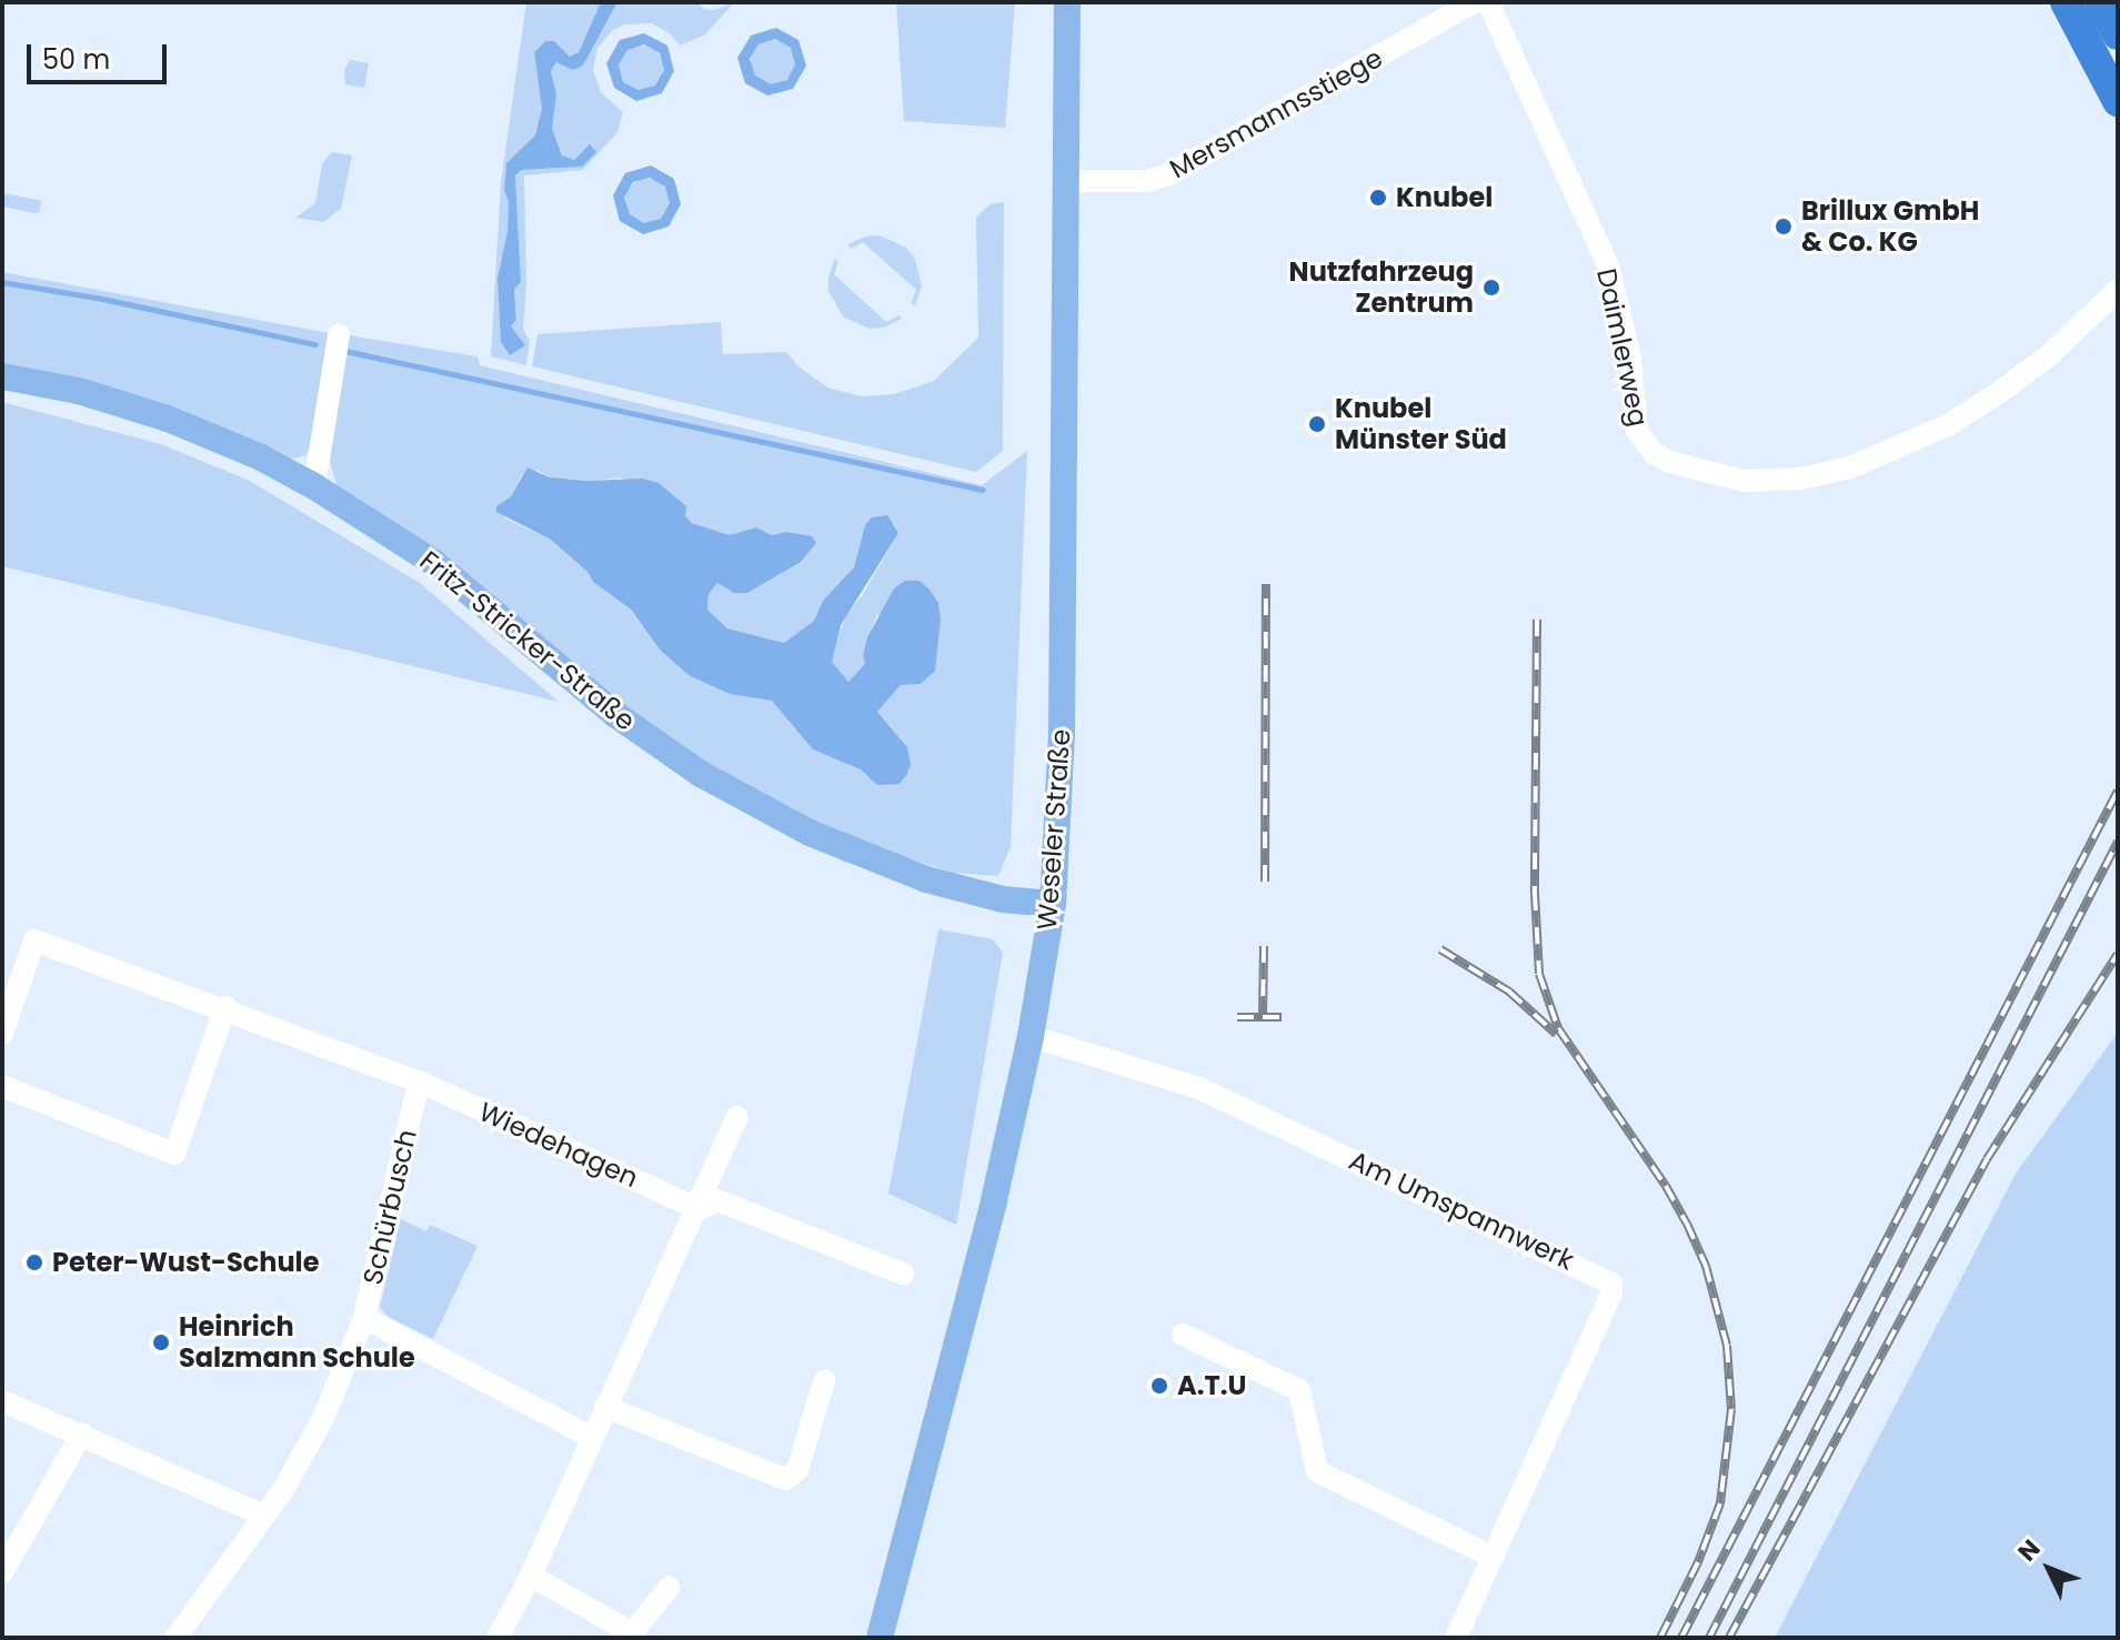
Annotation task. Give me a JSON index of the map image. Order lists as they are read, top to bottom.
{
  "streets": {
    "main road": ["Fritz-Stricker-Straße", "Weseler Straße"],
    "street": [
      "Mersmannsstiege",
      "Daimlerweg",
      "Wiedehagen",
      "Schürbusch",
      "Am Umspannwerk"
    ]
  },
  "crossings": [
    ["Mersmannsstiege", "Weseler Straße"],
    ["Fritz-Stricker-Straße", "Weseler Straße"],
    ["Weseler Straße", "Am Umspannwerk"],
    ["Wiedehagen", "Schürbusch"]
  ],
  "places": [
    "Knubel",
    "Brillux GmbH & Co. KG",
    "Nutzfahrzeug Zentrum",
    "Knubel Münster Süd",
    "Peter-Wust-Schule",
    "Heinrich Salzmann Schule",
    "A.T.U"
  ],
  "scale_bar": "50 m",
  "north": "top left"
}
